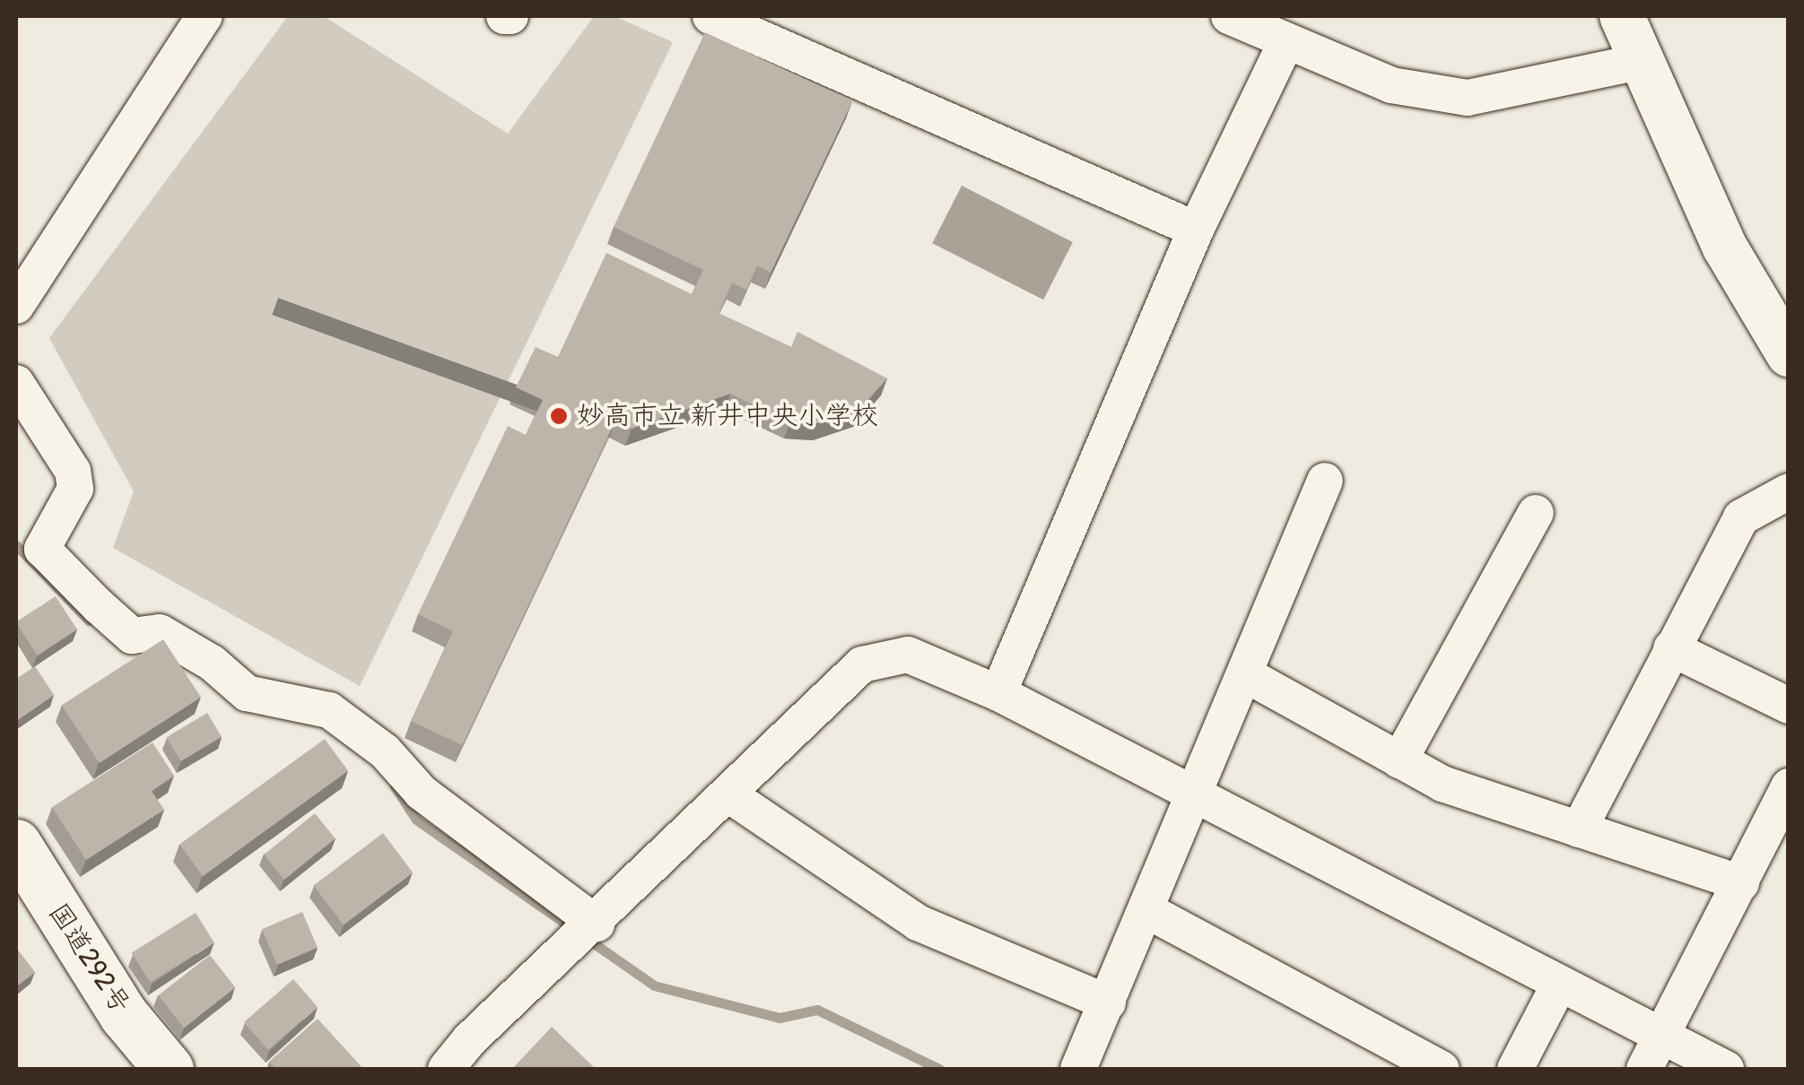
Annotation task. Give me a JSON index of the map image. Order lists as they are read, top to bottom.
{
  "streets": {
    "highway": ["国道292号"]
  },
  "places": ["妙高市立 新井中央小学校"]
}
